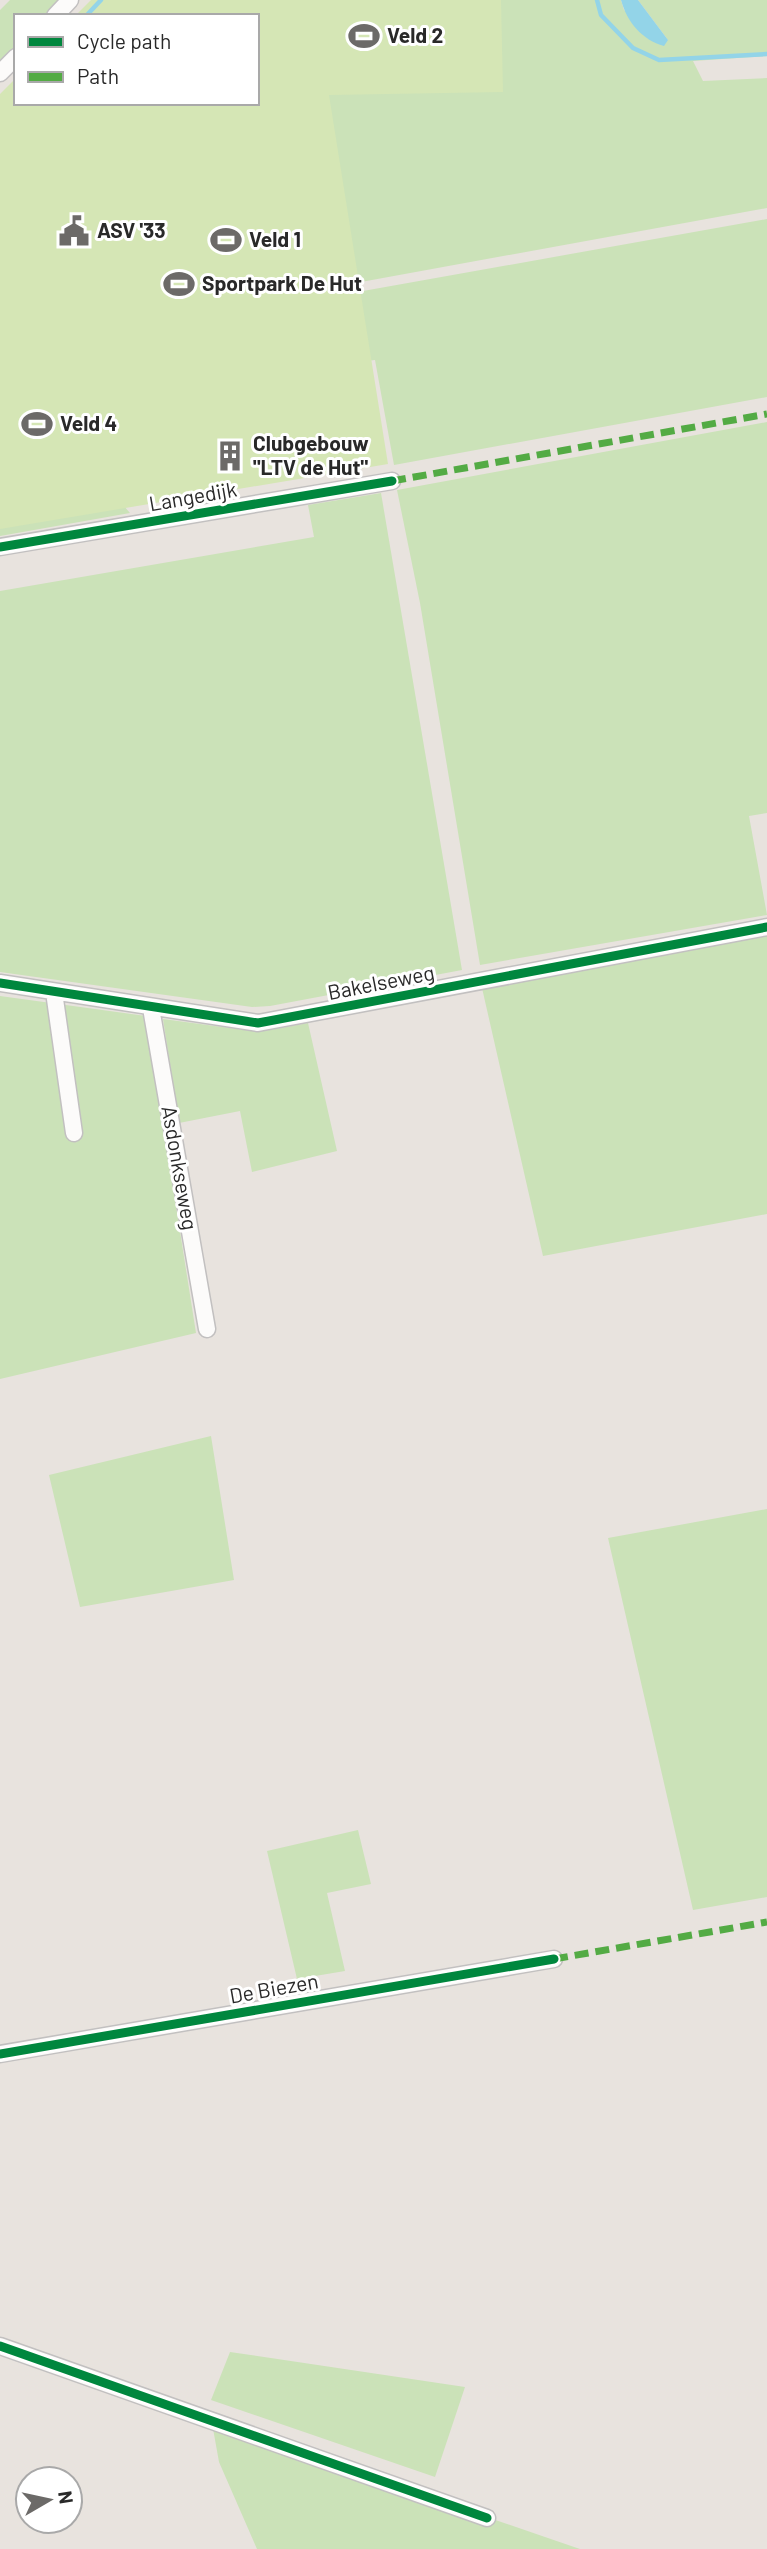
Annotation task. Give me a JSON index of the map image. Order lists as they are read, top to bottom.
{
  "streets": {
    "street": [
      "Langedijk",
      "Bakelseweg",
      "Asdonkseweg",
      "De Biezen"
    ]
  },
  "crossings": [
    ["Bakelseweg", "Asdonkseweg"]
  ],
  "places": {
    "sports": [
      "Veld 2",
      "Veld 1",
      "Sportpark De Hut",
      "Veld 4"
    ],
    "public building": ["ASV '33"],
    "building": ["Clubgebouw \"LTV de Hut\""]
  },
  "legend": ["Cycle path", "Path"],
  "north": "right"
}
